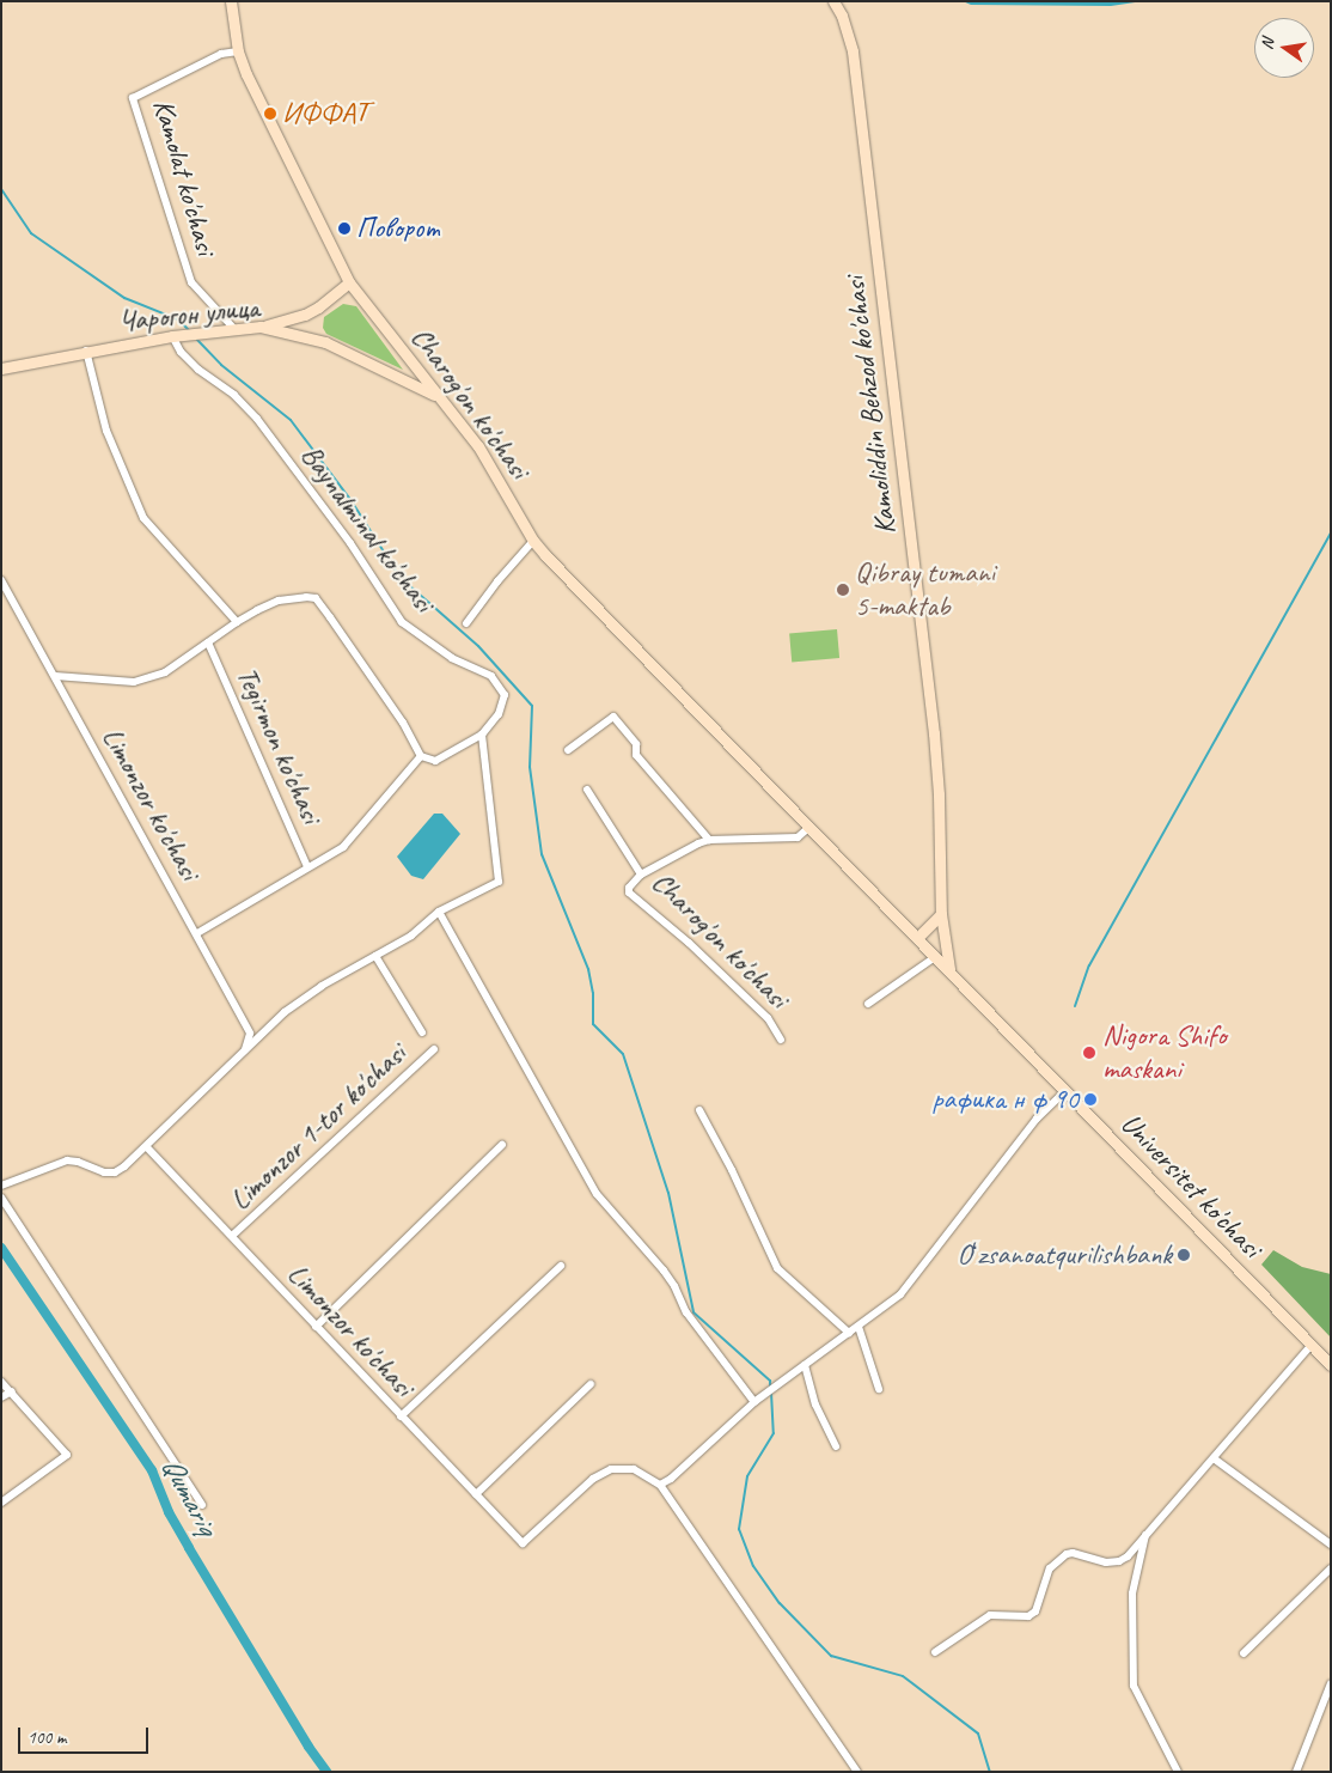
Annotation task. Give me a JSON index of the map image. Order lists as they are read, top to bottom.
{
  "streets": {
    "main road": [
      "Чарогон улица",
      "Charog'on ko'chasi",
      "Kamoliddin Behzod ko'chasi",
      "Universitet ko'chasi"
    ],
    "street": [
      "Kamolat ko'chasi",
      "Baynalminal ko'chasi",
      "Tegirmon ko'chasi",
      "Limonzor ko'chasi",
      "Limonzor 1-tor ko'chasi"
    ]
  },
  "crossings": [
    ["Kamolat ko'chasi", "Чарогон улица"],
    ["Kamolat ko'chasi", "Charog'on ko'chasi"],
    ["Чарогон улица", "Charog'on ko'chasi"],
    ["Чарогон улица", "Baynalminal ko'chasi"],
    ["Charog'on ko'chasi", "Universitet ko'chasi"],
    ["Kamoliddin Behzod ko'chasi", "Universitet ko'chasi"],
    ["Limonzor ko'chasi", "Limonzor 1-tor ko'chasi"]
  ],
  "water": ["Qumariq"],
  "places": [
    "ИФФАТ",
    "Поворот",
    "Qibray tumani 5-maktab",
    "Nigora Shifo maskani",
    "рафика н ф 90",
    "Oʻzsanoatqurilishbank"
  ],
  "scale_bar": "100 m",
  "north": "left"
}
